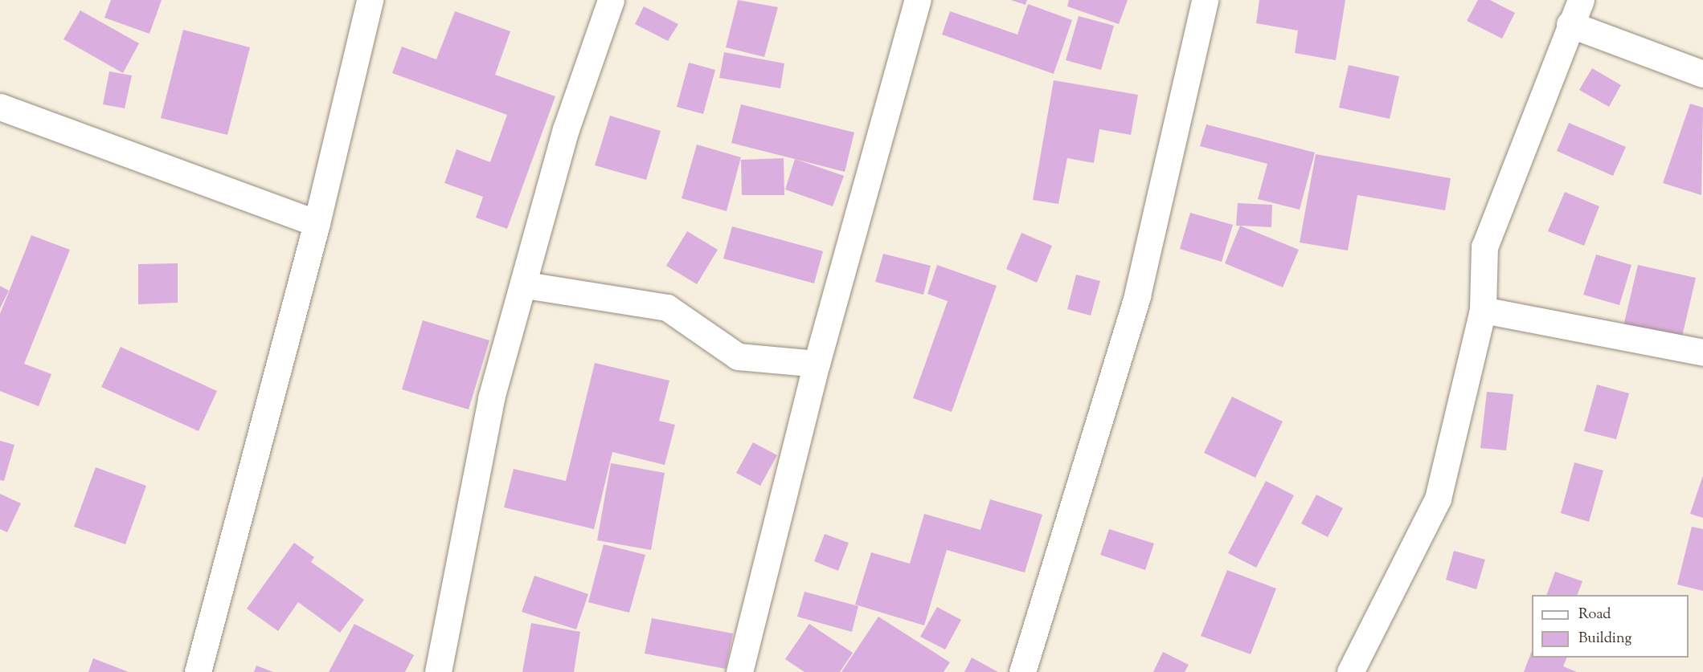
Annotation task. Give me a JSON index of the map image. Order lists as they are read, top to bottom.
{
  "legend": ["Road", "Building"]
}
